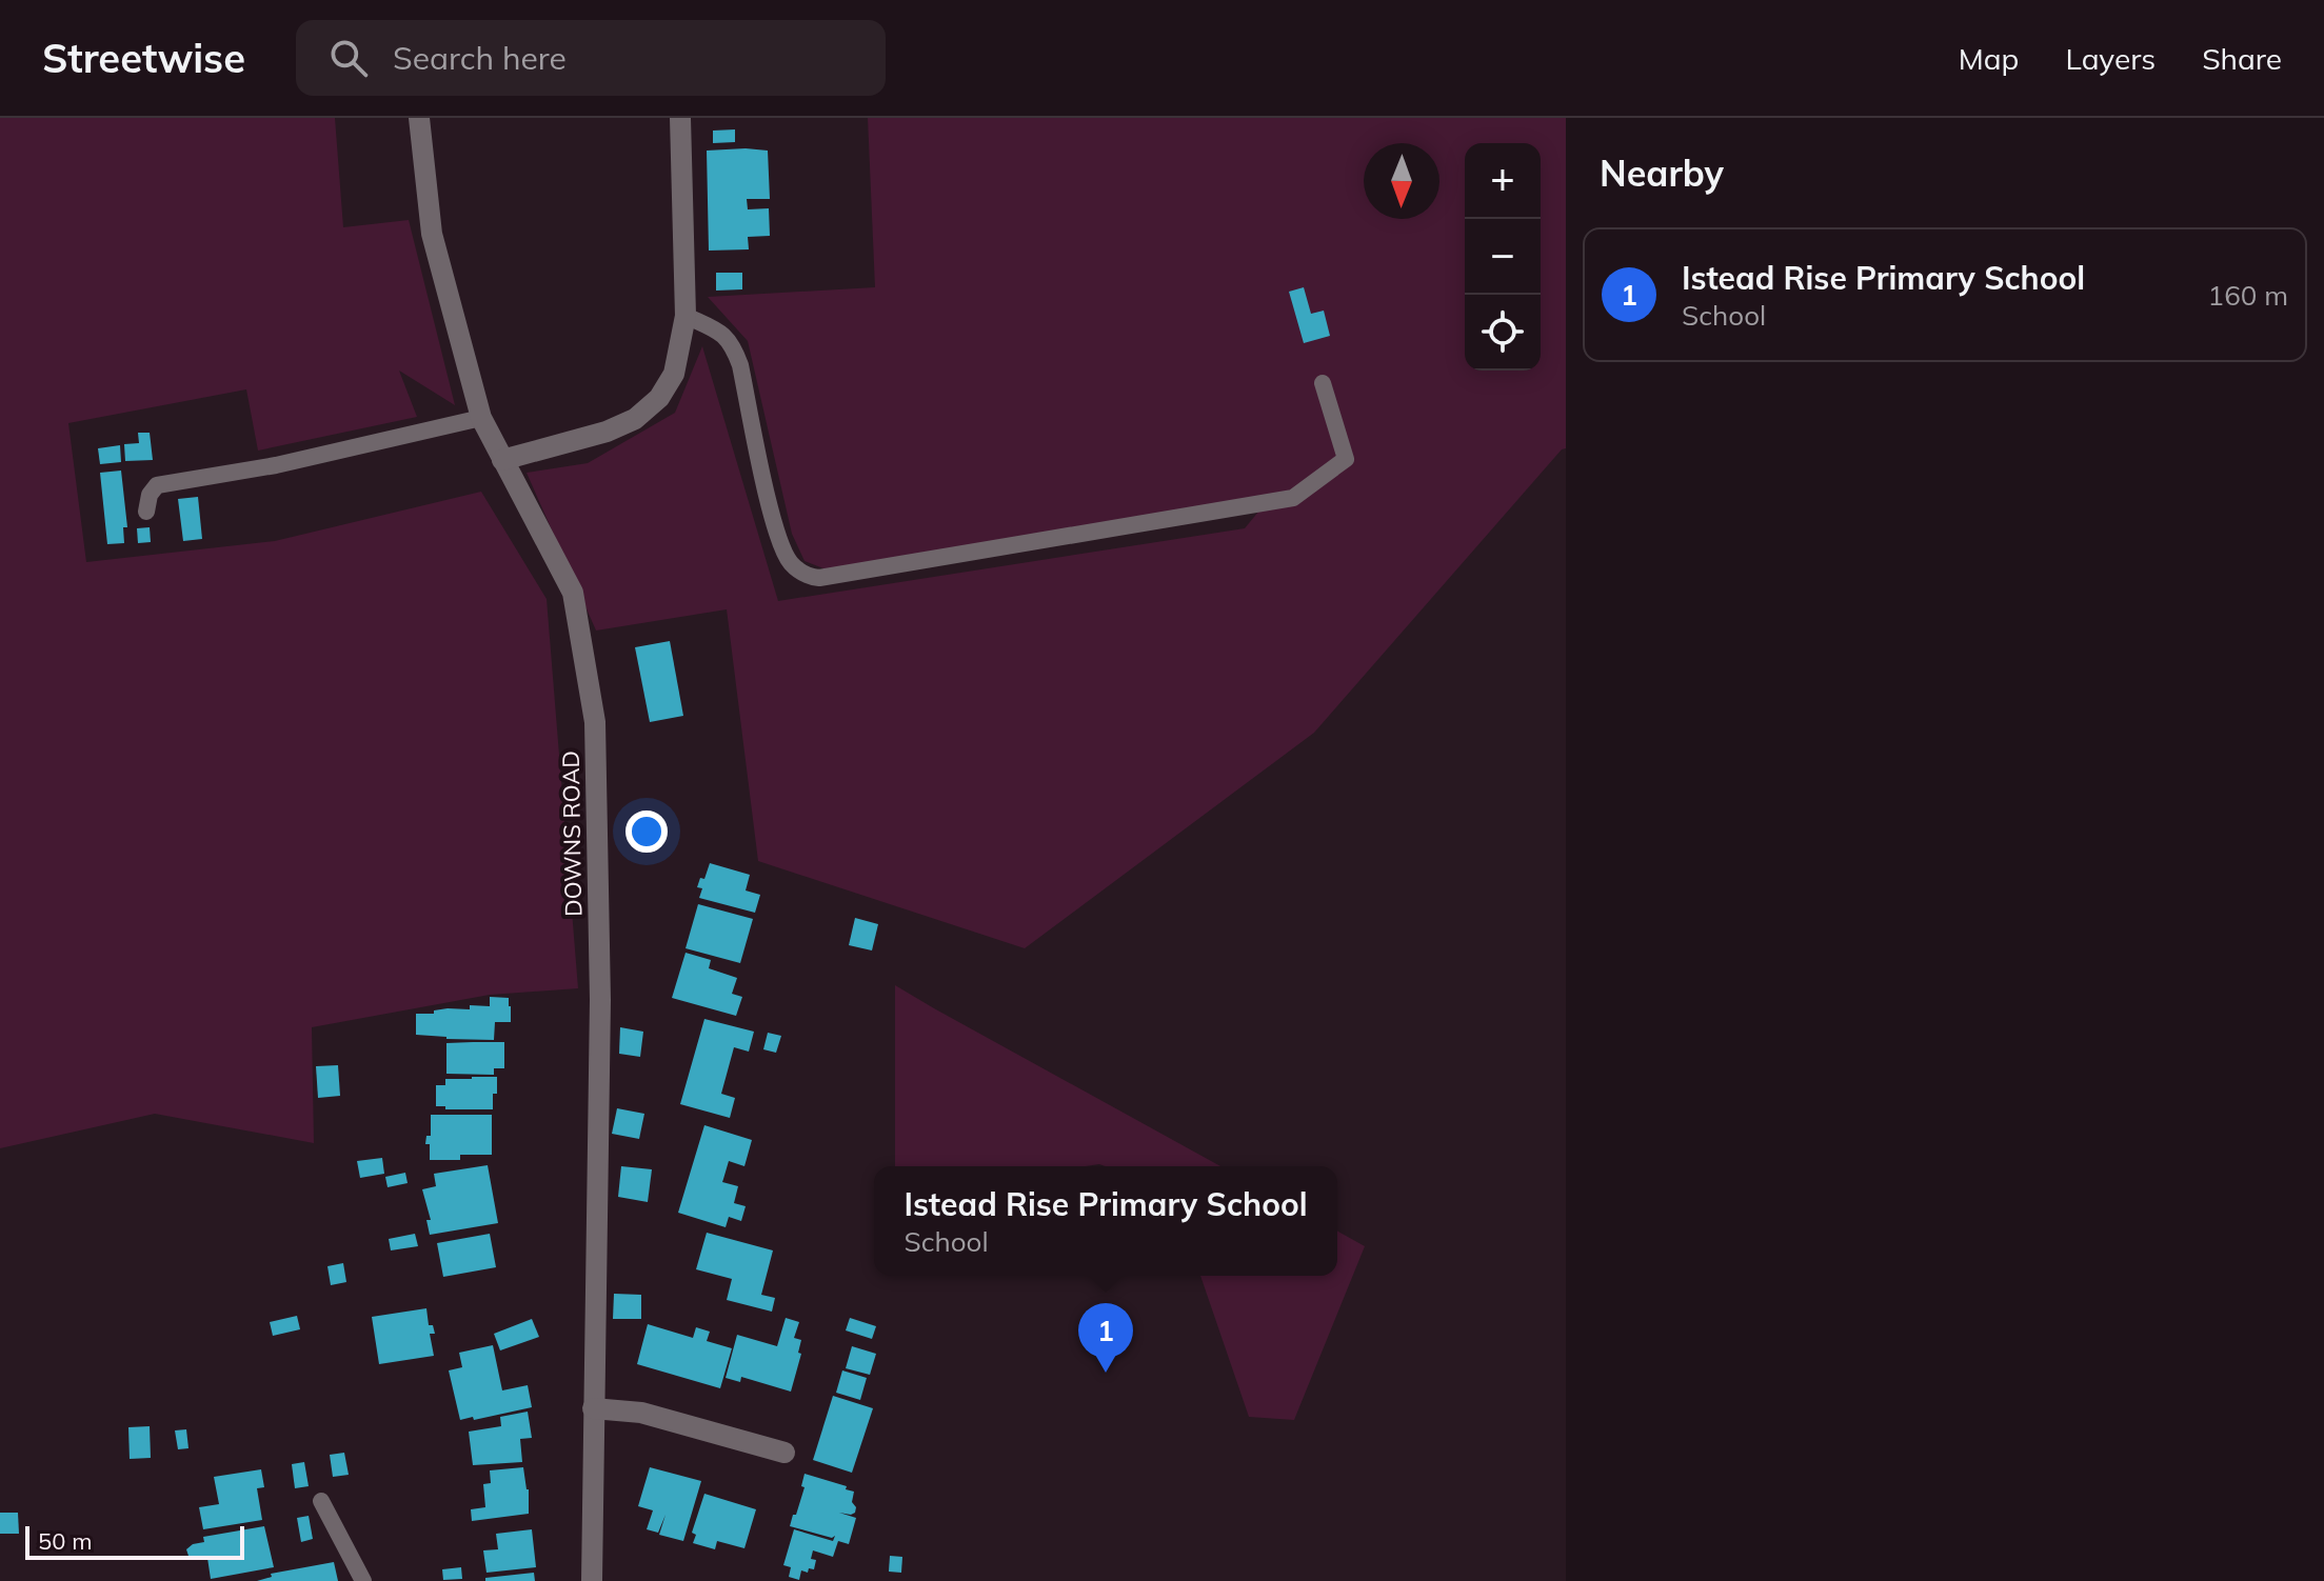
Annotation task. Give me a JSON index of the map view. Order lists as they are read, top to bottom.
{
  "streets": {
    "street": ["DOWNS ROAD"]
  },
  "scale_bar": "50 m",
  "north": "bottom",
  "page": {
    "header": "Streetwise",
    "search": "Search here",
    "nav": ["Map", "Layers", "Share"],
    "heading": "Nearby",
    "map_buttons": ["+", "−"],
    "list": [
      {
        "mark": "1",
        "name": "Istead Rise Primary School",
        "note": "School",
        "value": "160 m"
      }
    ],
    "popup": ["Istead Rise Primary School", "School"],
    "pins": "1",
    "scale": "50 m"
  }
}
